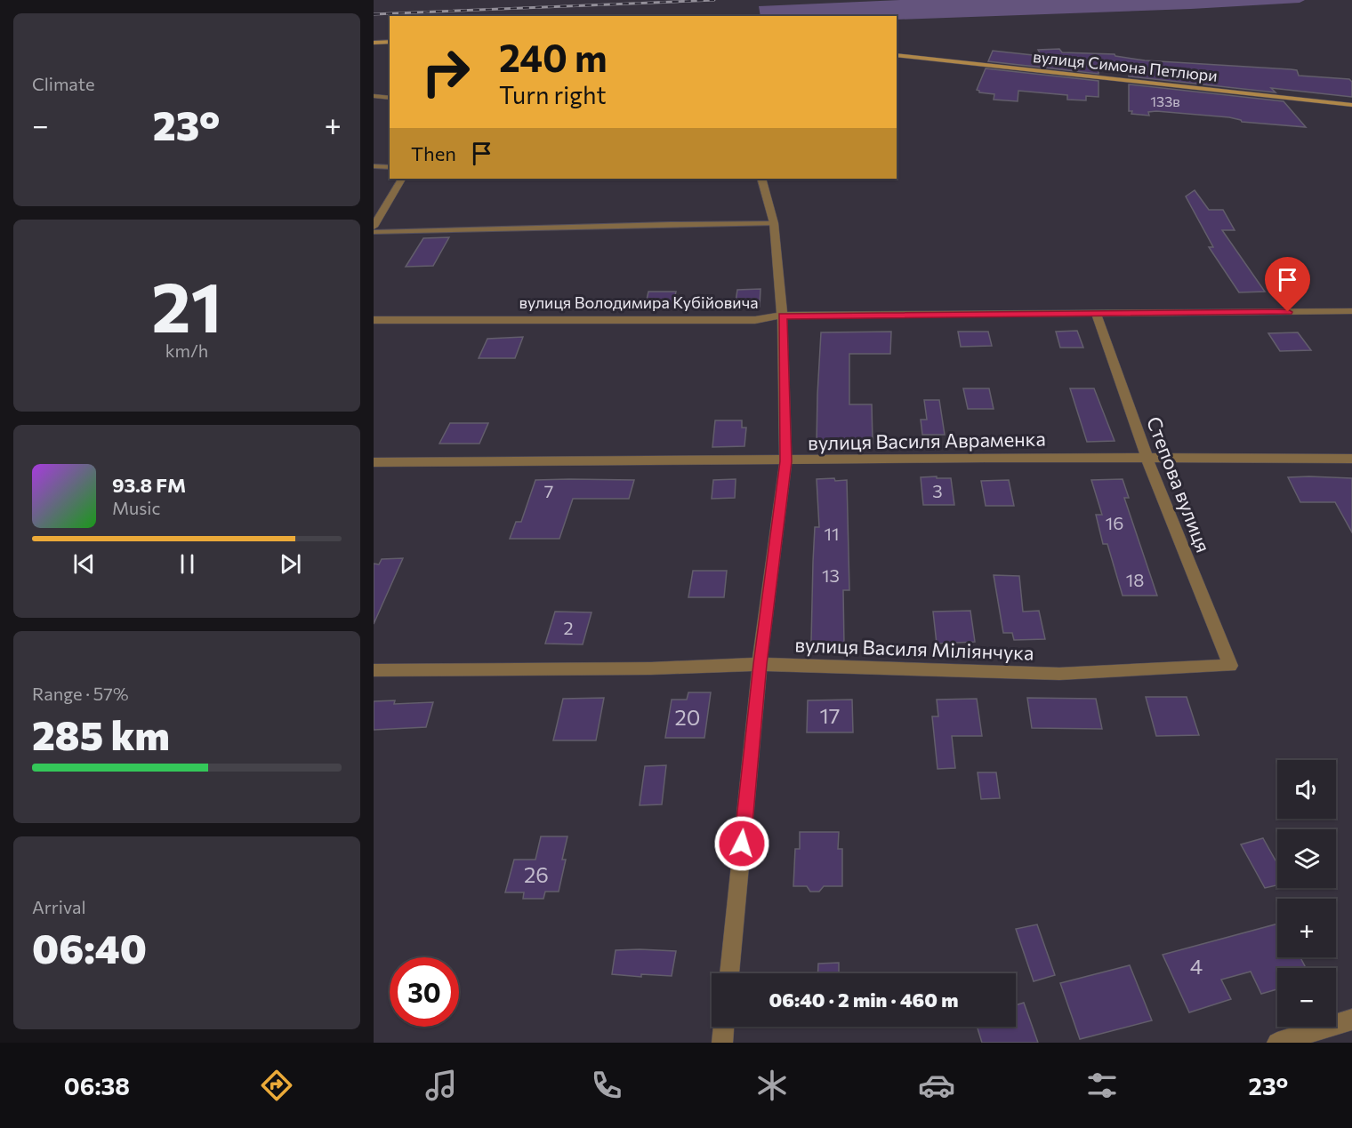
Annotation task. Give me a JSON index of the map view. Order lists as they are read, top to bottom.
{
  "streets": {
    "street": [
      "вулиця Симона Петлюри",
      "вулиця Володимира Кубійовича",
      "вулиця Василя Авраменка",
      "Степова вулиця",
      "вулиця Василя Міліянчука"
    ]
  },
  "crossings": [
    ["вулиця Володимира Кубійовича", "Степова вулиця"],
    ["вулиця Василя Авраменка", "Степова вулиця"],
    ["Степова вулиця", "вулиця Василя Міліянчука"]
  ],
  "house_numbers": [
    "133в",
    "7",
    "3",
    "16",
    "11",
    "13",
    "18",
    "2",
    "17",
    "20",
    "26",
    "4"
  ],
  "page": {
    "tile": [
      "Climate",
      ["21", "km/h"],
      ["Range · 57%", "285 km"],
      ["Arrival", "06:40"]
    ],
    "turn": ["240 m", "Turn right"],
    "heat": ["−", "23°", "+"],
    "then": "Then",
    "song": ["93.8 FM", "Music"],
    "map_buttons": ["+", "−"],
    "limit": "30",
    "trip": "06:40 · 2 min · 460 m",
    "tabs": ["06:38", "23°"]
  }
}
